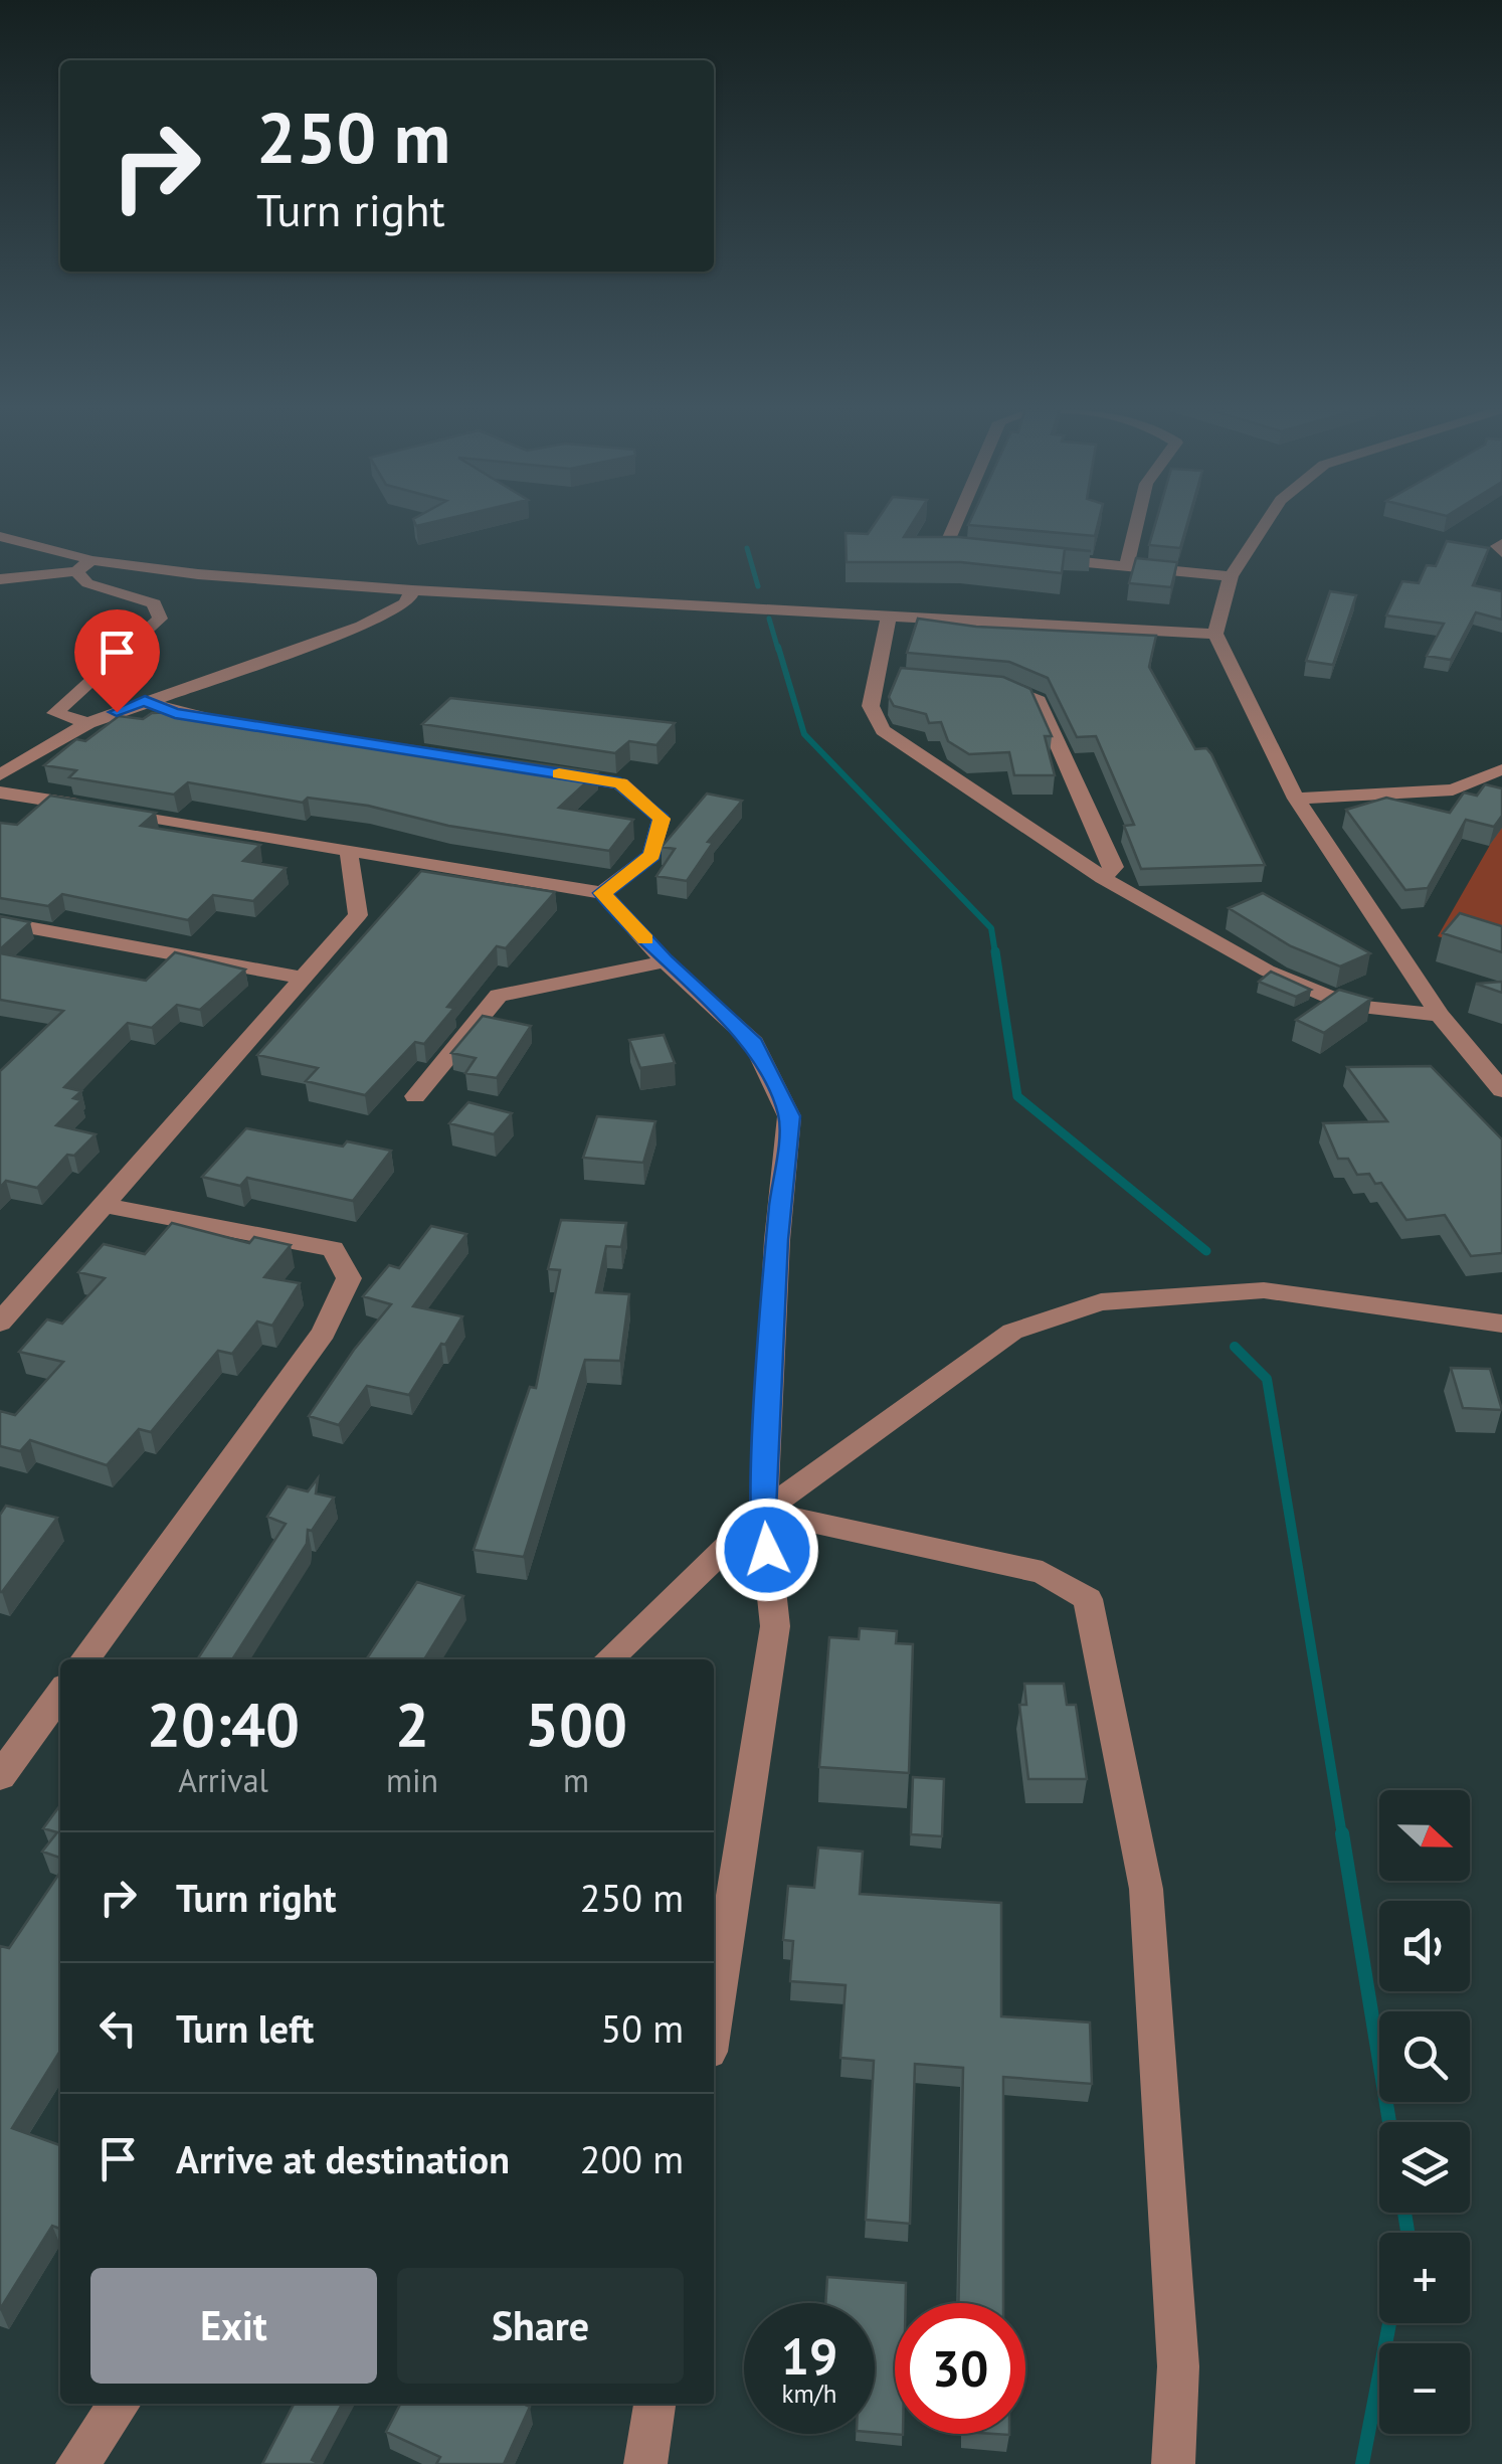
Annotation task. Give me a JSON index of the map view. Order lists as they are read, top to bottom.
{
  "north": "right",
  "page": {
    "turn": ["250 m", "Turn right"],
    "eta": [
      "20:40",
      "Arrival",
      "2",
      "min",
      "500",
      "m"
    ],
    "map_buttons": ["+", "−"],
    "list": [
      {
        "name": "Turn right",
        "value": "250 m"
      },
      {
        "name": "Turn left",
        "value": "50 m"
      },
      {
        "name": "Arrive at destination",
        "value": "200 m"
      }
    ],
    "buttons": ["Exit", "Share"],
    "speed": "19 km/h",
    "limit": "30"
  }
}
